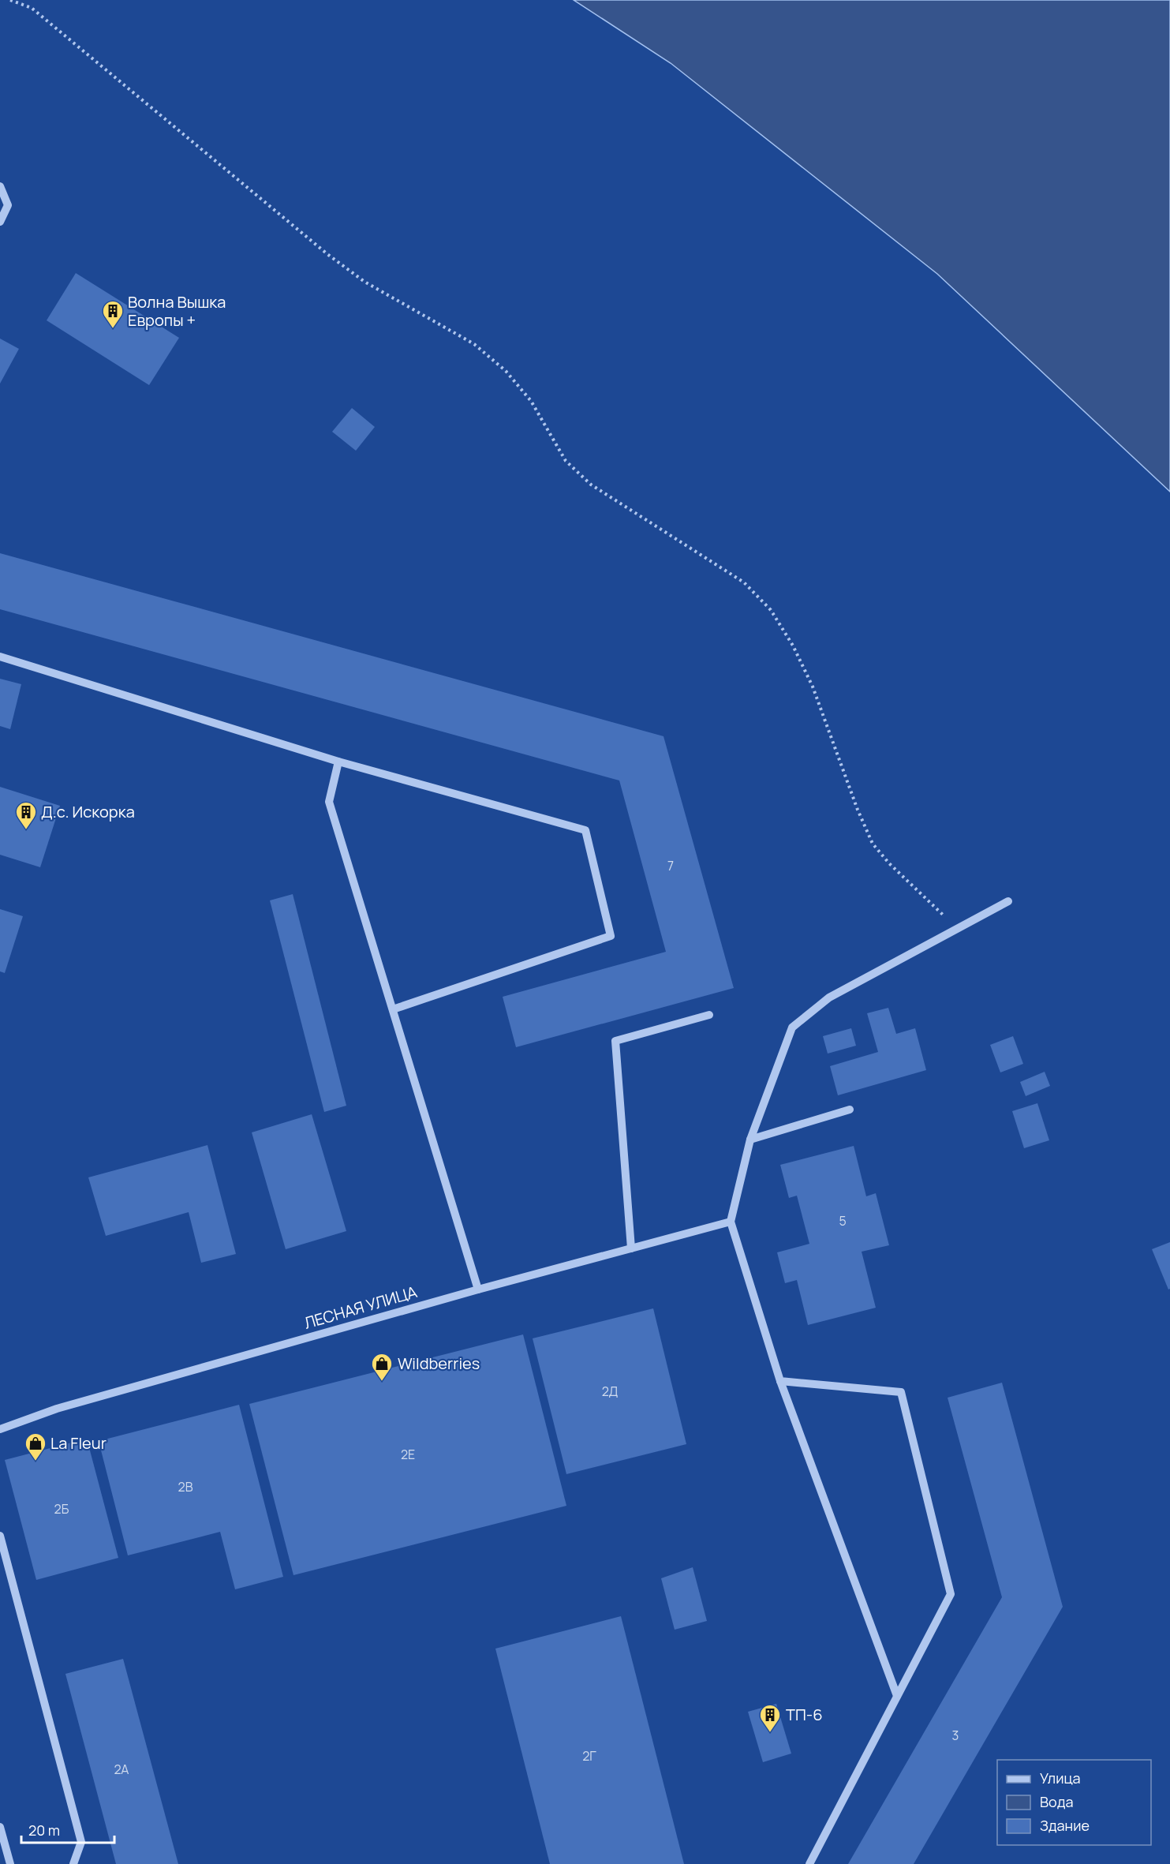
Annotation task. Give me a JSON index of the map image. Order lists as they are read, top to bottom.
{
  "streets": {
    "street": ["ЛЕСНАЯ УЛИЦА"]
  },
  "places": {
    "building": ["Волна Вышка Европы +", "Д.с. Искорка", "ТП-6"],
    "shop": ["Wildberries", "La Fleur"]
  },
  "house_numbers": [
    "7",
    "5",
    "2Д",
    "2Е",
    "2В",
    "2Б",
    "3",
    "2Г",
    "2А"
  ],
  "legend": ["Улица", "Вода", "Здание"],
  "scale_bar": "20 m"
}
